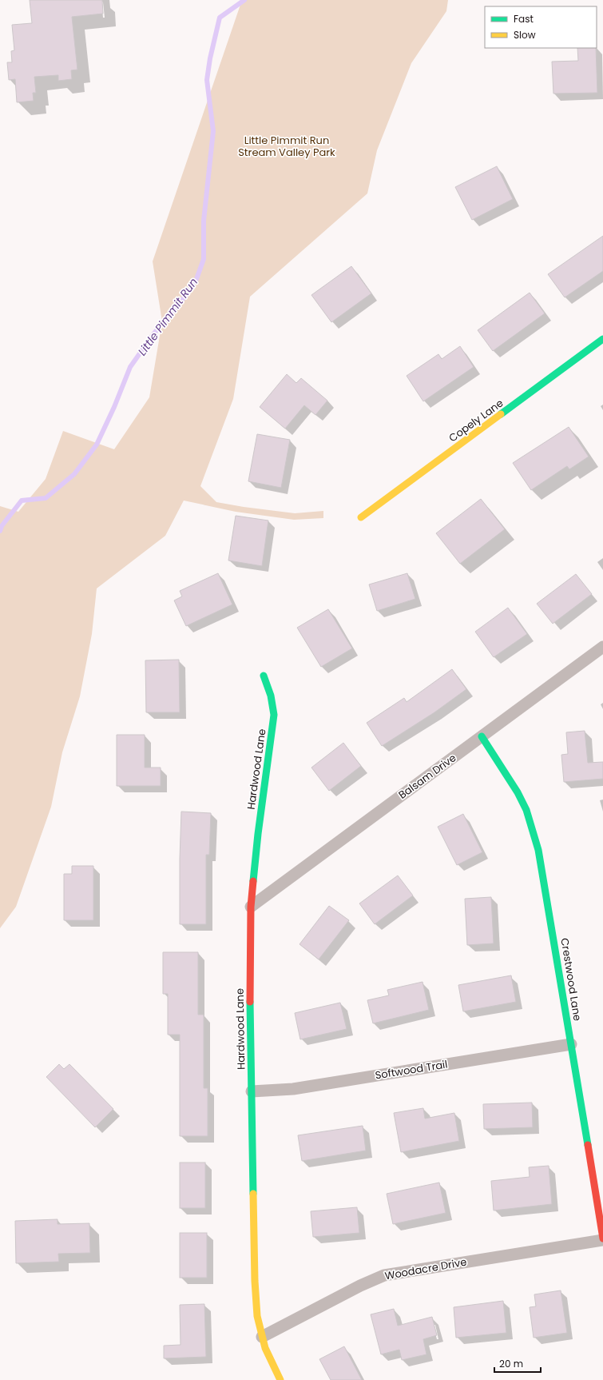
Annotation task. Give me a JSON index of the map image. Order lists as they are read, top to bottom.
{
  "streets": {
    "street": [
      "Copely Lane",
      "Hardwood Lane",
      "Balsam Drive",
      "Crestwood Lane",
      "Softwood Trail",
      "Woodacre Drive"
    ]
  },
  "crossings": [
    ["Hardwood Lane", "Balsam Drive"],
    ["Hardwood Lane", "Softwood Trail"],
    ["Hardwood Lane", "Woodacre Drive"],
    ["Balsam Drive", "Crestwood Lane"],
    ["Crestwood Lane", "Softwood Trail"],
    ["Crestwood Lane", "Woodacre Drive"]
  ],
  "water": ["Little Pimmit Run"],
  "parks": ["Little Pimmit Run Stream Valley Park"],
  "legend": ["Fast", "Slow"],
  "scale_bar": "20 m"
}
